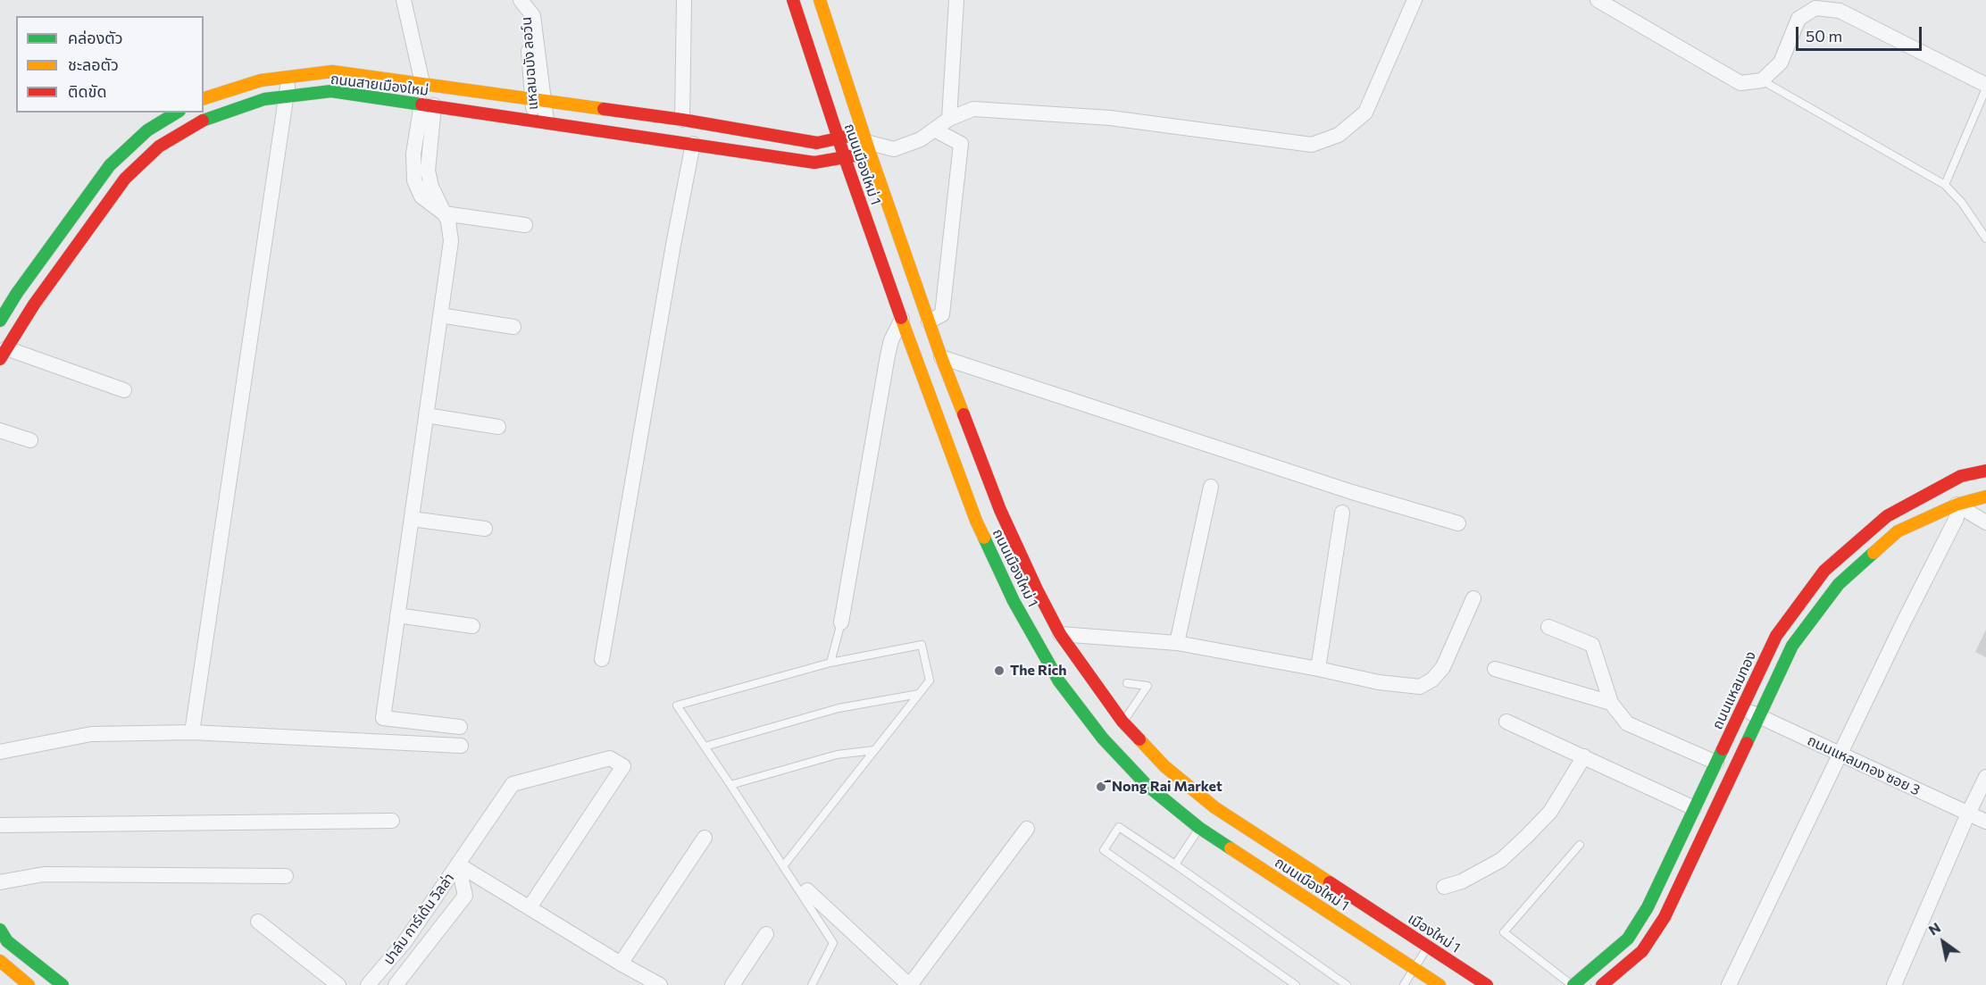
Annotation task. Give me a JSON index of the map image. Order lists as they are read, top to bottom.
{
  "streets": {
    "street": [
      "แหลมฉบัง ลอว์น",
      "ถนนสายเมืองใหม่",
      "ถนนเมืองใหม่ 1",
      "ถนนแหลมทอง",
      "ถนนแหลมทอง ซอย 3",
      "ปาล์ม การ์เด้น วิลล่า",
      "เมืองใหม่ 1"
    ]
  },
  "crossings": [
    ["แหลมฉบัง ลอว์น", "ถนนสายเมืองใหม่"],
    ["ถนนสายเมืองใหม่", "ถนนเมืองใหม่ 1"],
    ["ถนนเมืองใหม่ 1", "เมืองใหม่ 1"],
    ["ถนนแหลมทอง", "ถนนแหลมทอง ซอย 3"]
  ],
  "places": ["The Rich", "ืNong Rai Market"],
  "legend": ["คล่องตัว", "ชะลอตัว", "ติดขัด"],
  "scale_bar": "50 m",
  "north": "top left"
}
